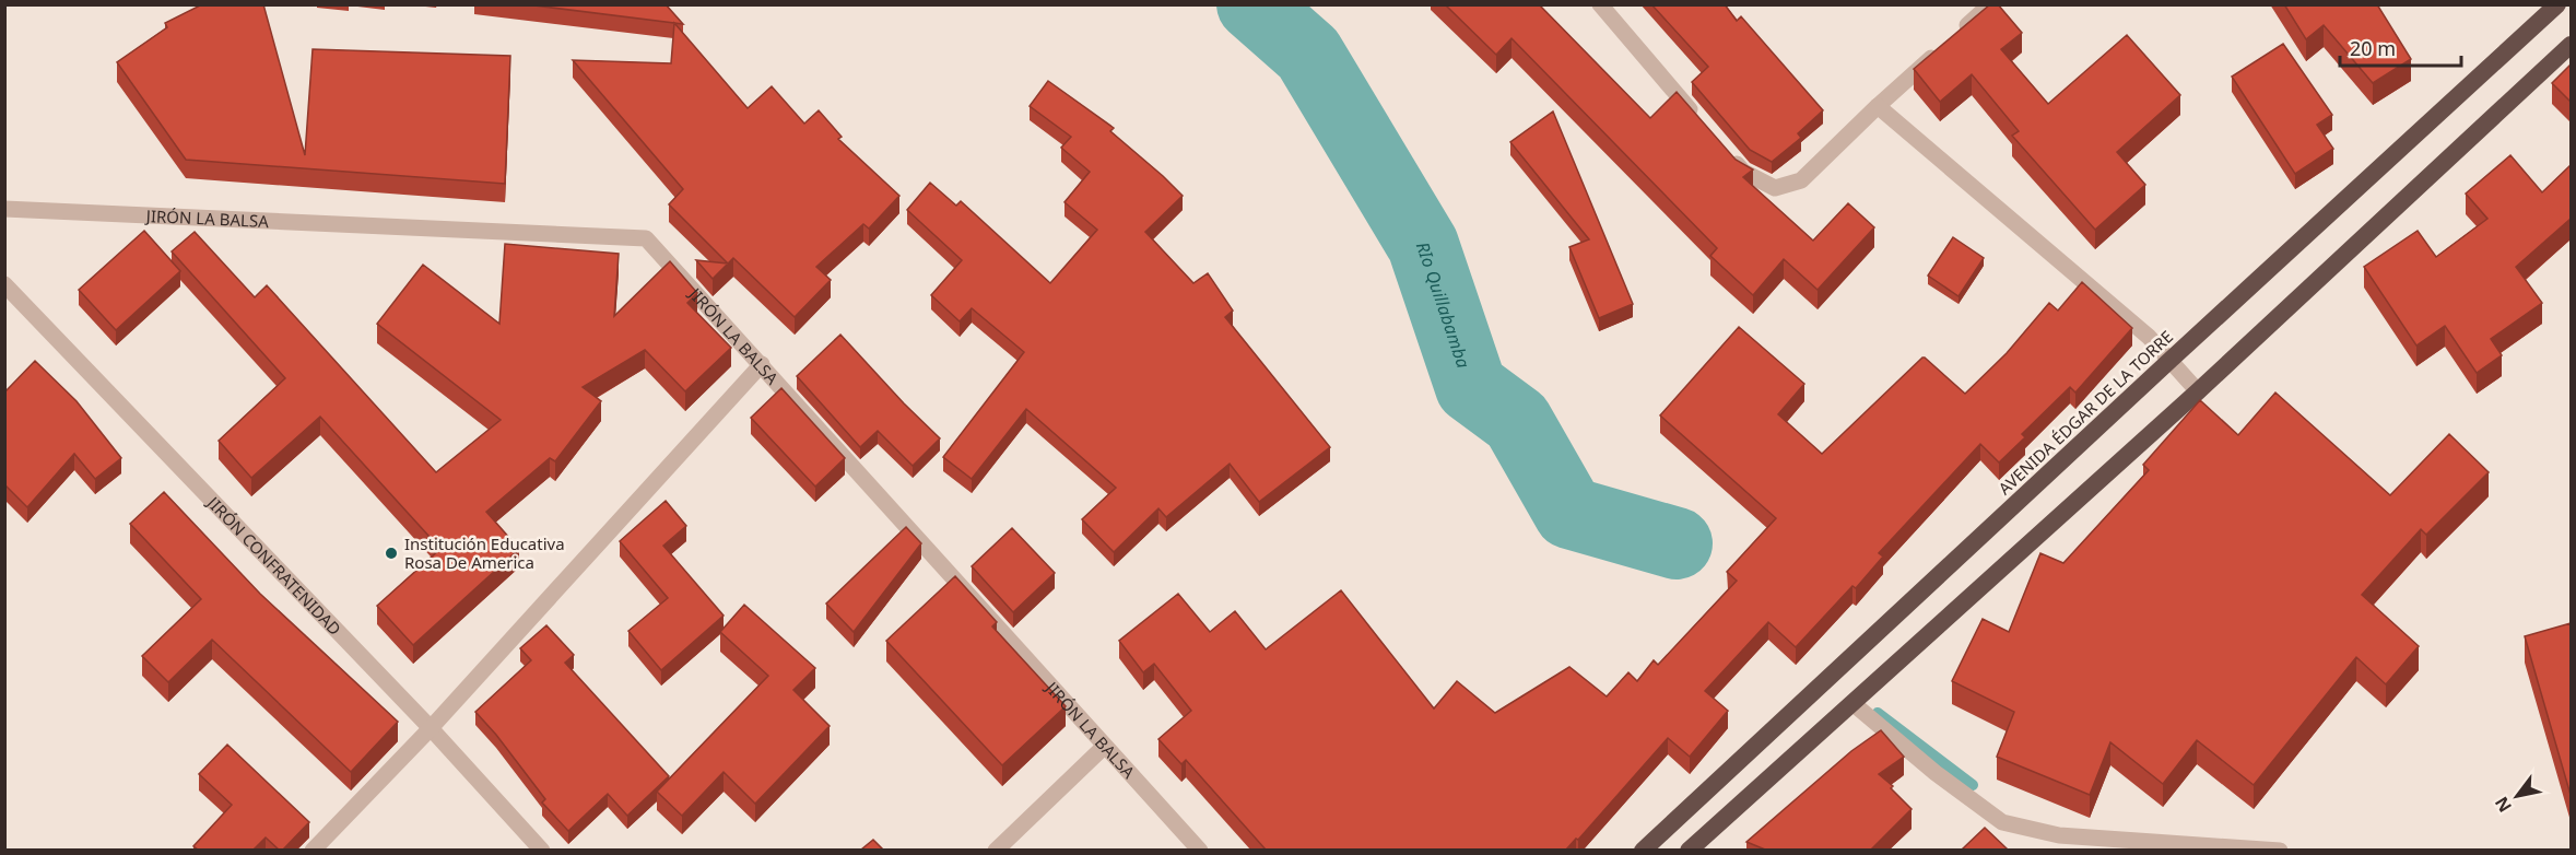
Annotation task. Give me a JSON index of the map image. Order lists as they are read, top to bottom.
{
  "streets": {
    "highway": ["AVENIDA ÉDGAR DE LA TORRE"],
    "street": ["JIRÓN LA BALSA", "JIRÓN CONFRATENIDAD"]
  },
  "water": ["RIo Quillabamba"],
  "places": ["Institución Educativa Rosa De America"],
  "scale_bar": "20 m",
  "north": "bottom left"
}
